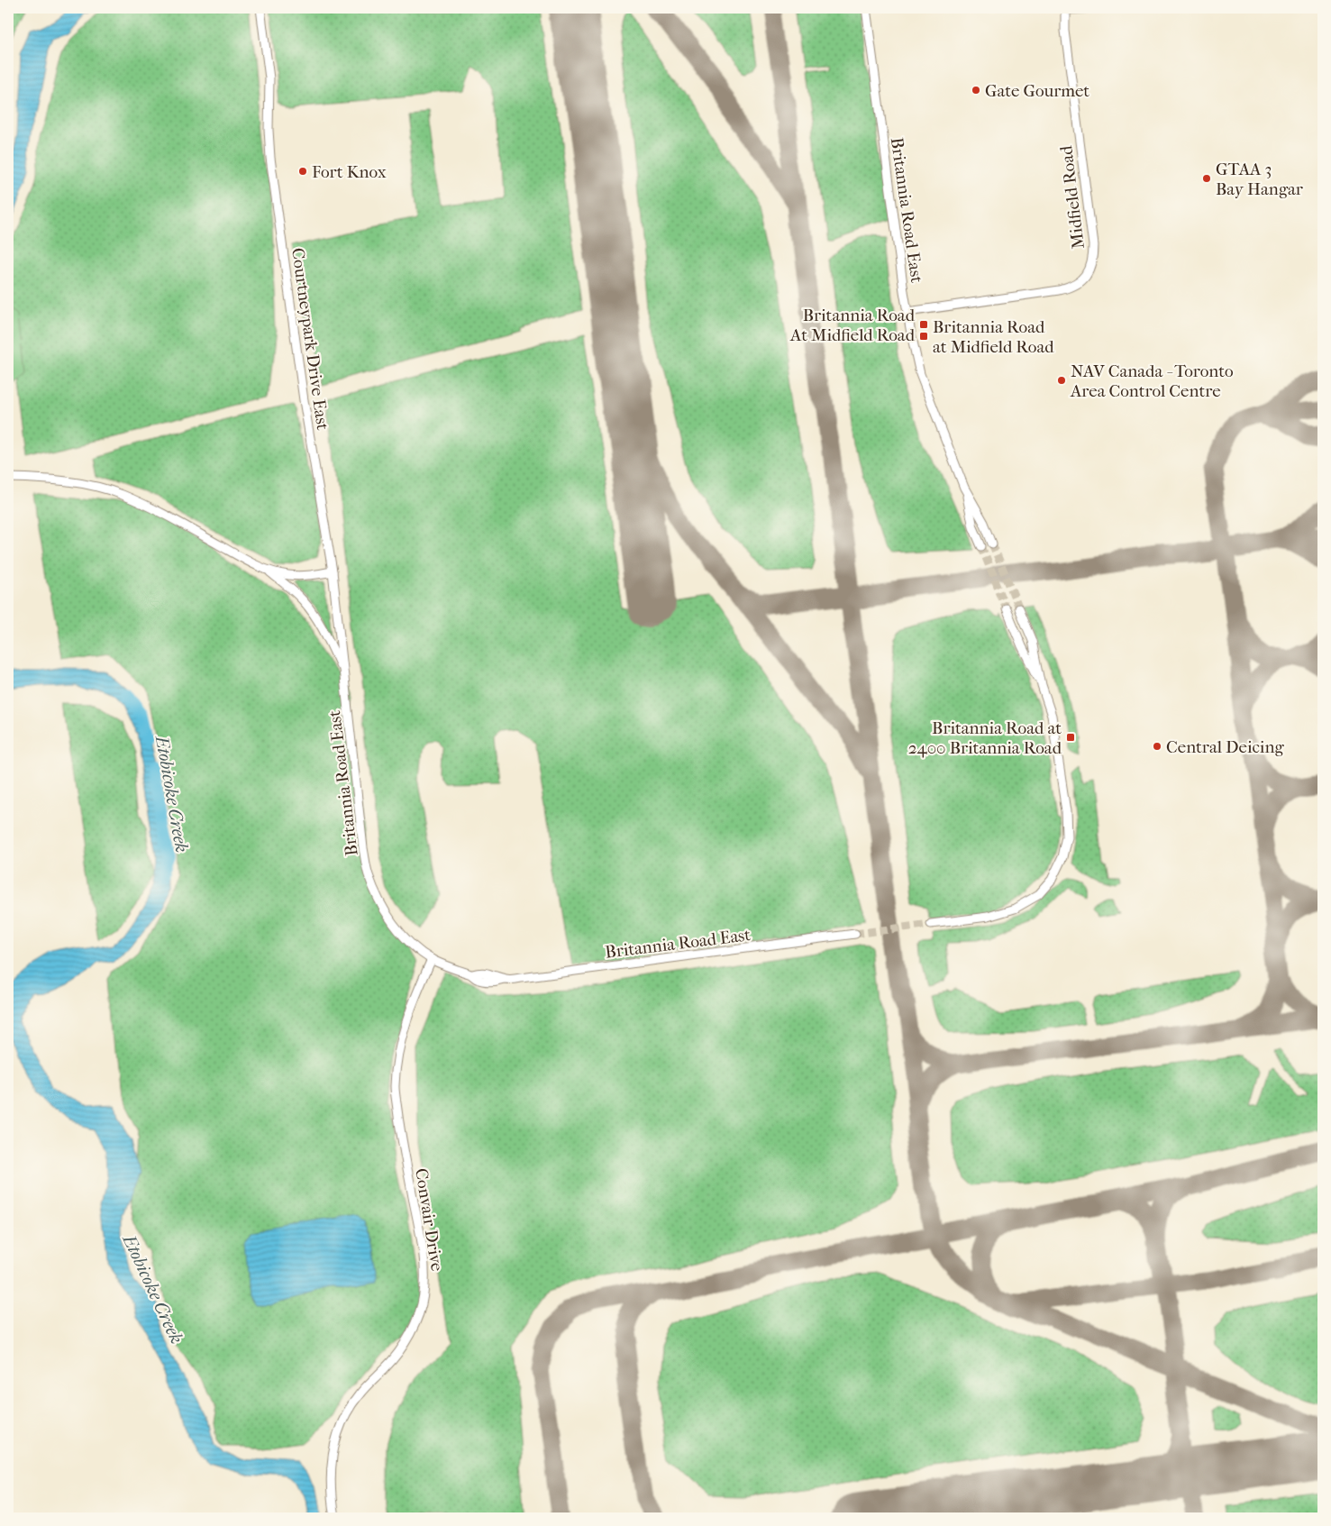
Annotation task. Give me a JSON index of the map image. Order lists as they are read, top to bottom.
{
  "streets": {
    "street": [
      "Midfield Road",
      "Britannia Road East",
      "Courtneypark Drive East",
      "Convair Drive"
    ]
  },
  "crossings": [
    ["Midfield Road", "Britannia Road East"],
    ["Britannia Road East", "Courtneypark Drive East"],
    ["Britannia Road East", "Convair Drive"]
  ],
  "water": ["Etobicoke Creek"],
  "places": {
    "other": [
      "Gate Gourmet",
      "Fort Knox",
      "GTAA 3 Bay Hangar",
      "NAV Canada - Toronto Area Control Centre",
      "Central Deicing"
    ],
    "transit": ["Britannia Road At Midfield Road", "Britannia Road at Midfield Road", "Britannia Road at 2400 Britannia Road"]
  }
}
